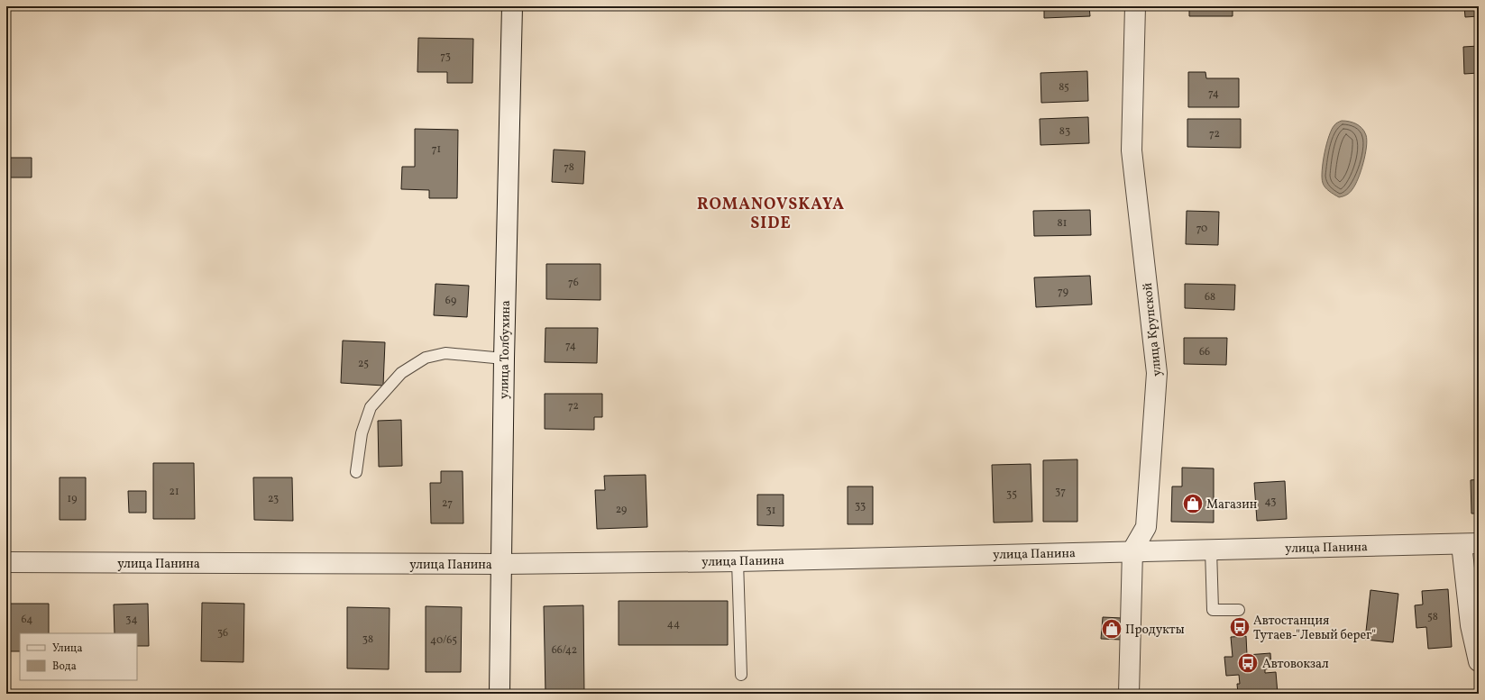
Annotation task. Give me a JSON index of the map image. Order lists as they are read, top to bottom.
{
  "streets": {
    "street": ["улица Крупской", "улица Толбухина", "улица Панина"]
  },
  "crossings": [
    ["улица Крупской", "улица Панина"],
    ["улица Толбухина", "улица Панина"]
  ],
  "districts": ["ROMANOVSKAYA SIDE"],
  "places": {
    "shop": ["Магазин", "Продукты"],
    "bus stop": ["Автостанция Тутаев-\"Левый берег\"", "Автовокзал"]
  },
  "house_numbers": [
    "73",
    "85",
    "74",
    "83",
    "72",
    "71",
    "78",
    "81",
    "70",
    "76",
    "79",
    "68",
    "69",
    "74",
    "66",
    "25",
    "72",
    "21",
    "37",
    "35",
    "19",
    "23",
    "43",
    "27",
    "33",
    "29",
    "31",
    "58",
    "64",
    "34",
    "44",
    "36",
    "38",
    "40/65",
    "66/42"
  ],
  "legend": ["Улица", "Вода"]
}
